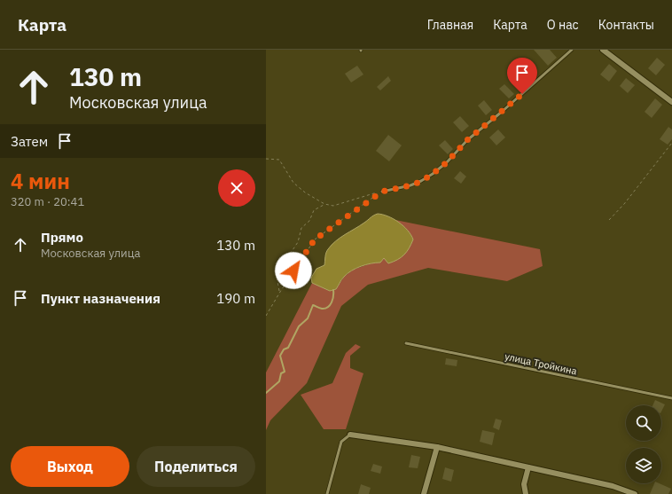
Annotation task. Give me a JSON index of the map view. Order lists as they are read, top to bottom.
{
  "streets": {
    "lane": ["улица Тройкина"]
  },
  "page": {
    "header": "Карта",
    "nav": [
      "Главная",
      "Карта",
      "О нас",
      "Контакты"
    ],
    "turn": ["130 m", "Московская улица"],
    "then": "Затем",
    "heading": ["4 мин", "320 m · 20:41"],
    "list": [
      {
        "name": "Прямо",
        "note": "Московская улица",
        "value": "130 m"
      },
      {
        "name": "Пункт назначения",
        "value": "190 m"
      }
    ],
    "buttons": ["Выход", "Поделиться"]
  }
}
